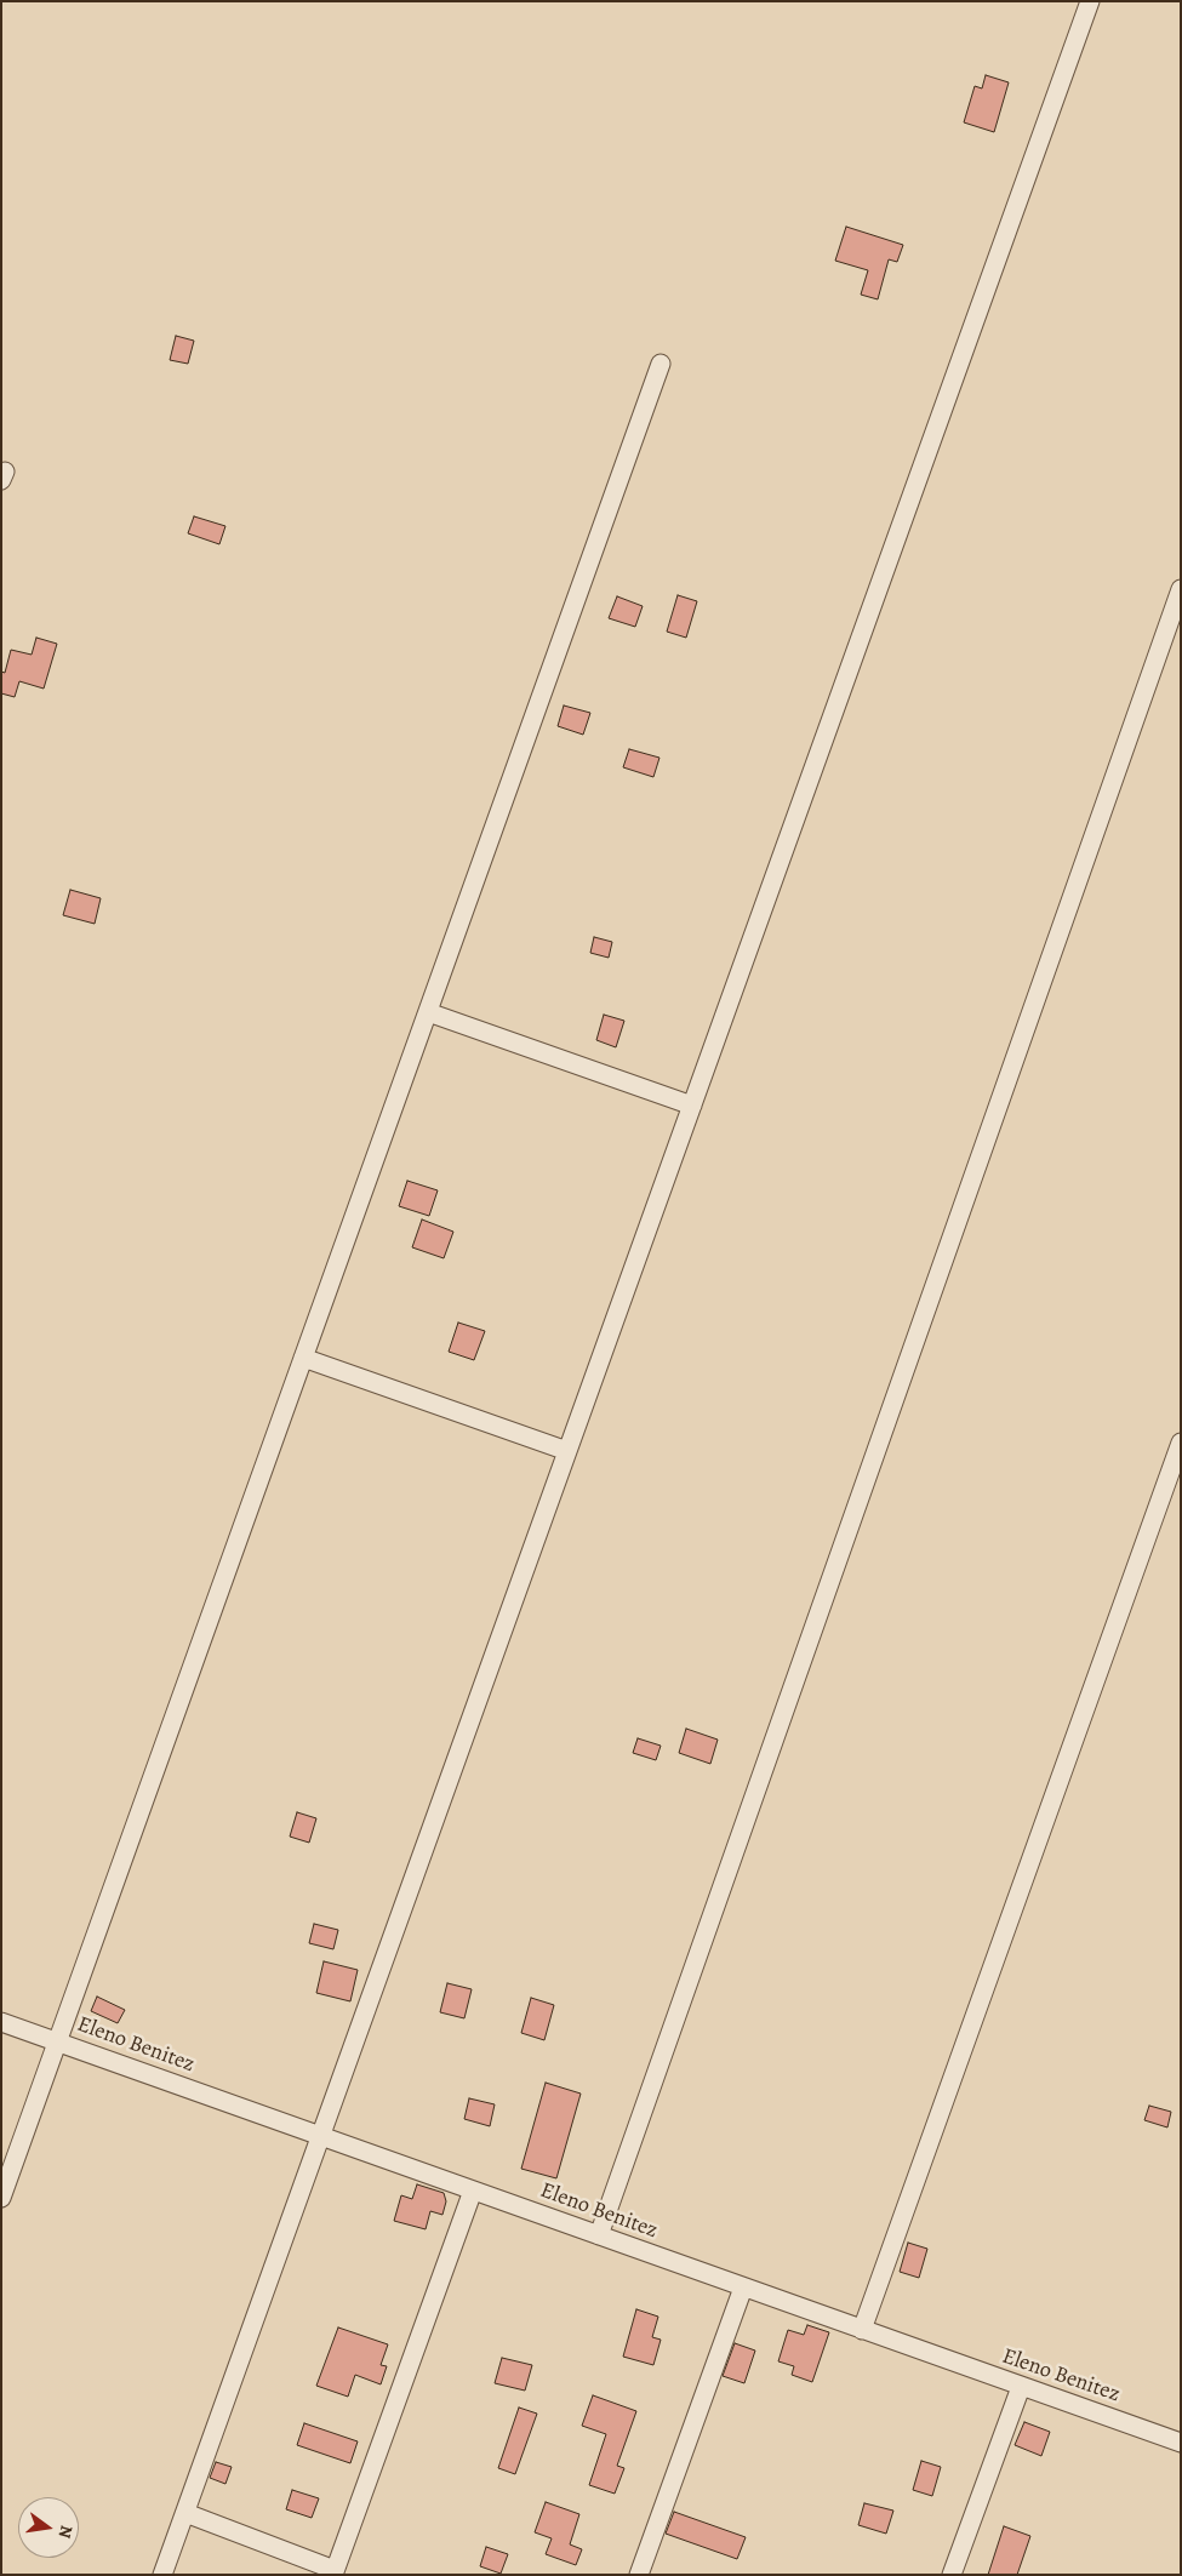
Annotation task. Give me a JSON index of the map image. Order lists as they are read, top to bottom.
{
  "streets": {
    "street": ["Eleno Benitez"]
  },
  "north": "right"
}
